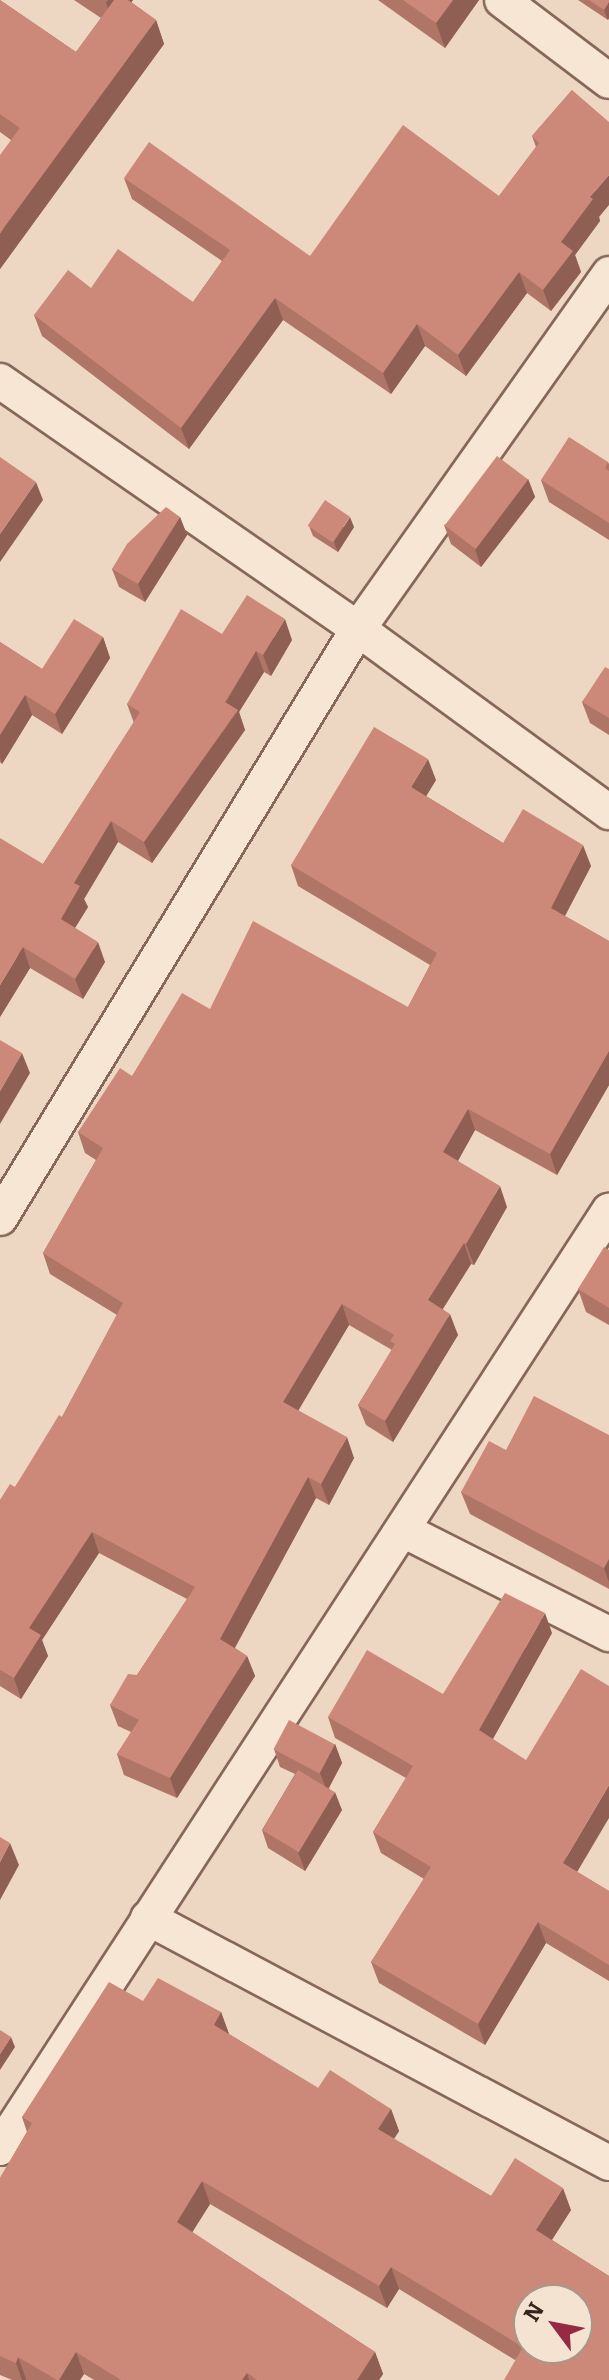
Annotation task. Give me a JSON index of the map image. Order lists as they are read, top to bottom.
{
  "north": "top left"
}
